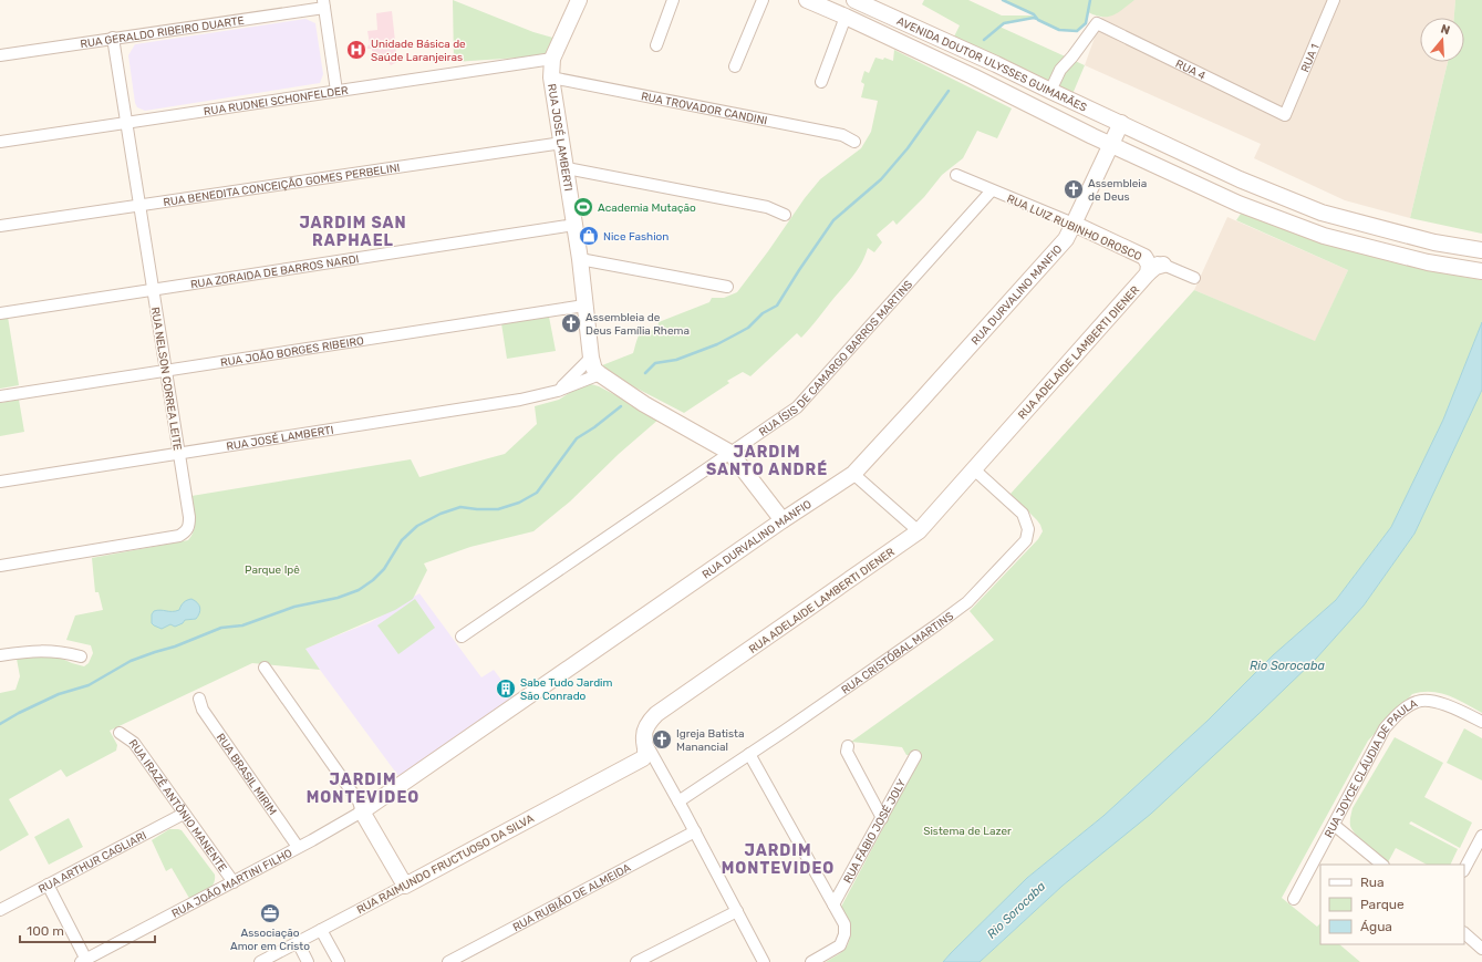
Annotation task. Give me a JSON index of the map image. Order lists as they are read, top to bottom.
{
  "streets": {
    "street": [
      "RUA GERALDO RIBEIRO DUARTE",
      "RUA 1",
      "AVENIDA DOUTOR ULYSSES GUIMARÃES",
      "RUA 4",
      "RUA RUDNEI SCHONFELDER",
      "RUA TROVADOR CANDINI",
      "RUA JOSÉ LAMBERTI",
      "RUA BENEDITA CONCEIÇÃO GOMES PERBELINI",
      "RUA LUIZ RUBINHO OROSCO",
      "RUA ZORAIDA DE BARROS NARDI",
      "RUA DURVALINO MANFIO",
      "RUA JOÃO BORGES RIBEIRO",
      "RUA ADELAIDE LAMBERTI DIENER",
      "RUA ÍSIS DE CAMARGO BARROS MARTINS",
      "RUA NELSON CORREA LEITE",
      "RUA CRISTÓBAL MARTINS",
      "RUA JOYCE CLÁUDIA DE PAULA",
      "RUA BRASIL MIRIM",
      "RUA IRAZÊ ANTÔNIO MANENTE",
      "RUA FÁBIO JOSÉ JOLY",
      "RUA ARTHUR CAGLIARI",
      "RUA RAIMUNDO FRUCTUOSO DA SILVA",
      "RUA JOÃO MARTINI FILHO",
      "RUA RUBIÃO DE ALMEIDA"
    ]
  },
  "crossings": [
    ["RUA GERALDO RIBEIRO DUARTE", "RUA NELSON CORREA LEITE"],
    ["RUA 1", "RUA 4"],
    ["AVENIDA DOUTOR ULYSSES GUIMARÃES", "RUA 4"],
    ["AVENIDA DOUTOR ULYSSES GUIMARÃES", "RUA DURVALINO MANFIO"],
    ["RUA RUDNEI SCHONFELDER", "RUA JOSÉ LAMBERTI"],
    ["RUA RUDNEI SCHONFELDER", "RUA NELSON CORREA LEITE"],
    ["RUA TROVADOR CANDINI", "RUA JOSÉ LAMBERTI"],
    ["RUA JOSÉ LAMBERTI", "RUA BENEDITA CONCEIÇÃO GOMES PERBELINI"],
    ["RUA JOSÉ LAMBERTI", "RUA ZORAIDA DE BARROS NARDI"],
    ["RUA JOSÉ LAMBERTI", "RUA JOÃO BORGES RIBEIRO"],
    ["RUA JOSÉ LAMBERTI", "RUA NELSON CORREA LEITE"],
    ["RUA BENEDITA CONCEIÇÃO GOMES PERBELINI", "RUA NELSON CORREA LEITE"],
    ["RUA LUIZ RUBINHO OROSCO", "RUA DURVALINO MANFIO"],
    ["RUA LUIZ RUBINHO OROSCO", "RUA ADELAIDE LAMBERTI DIENER"],
    ["RUA LUIZ RUBINHO OROSCO", "RUA ÍSIS DE CAMARGO BARROS MARTINS"],
    ["RUA ZORAIDA DE BARROS NARDI", "RUA NELSON CORREA LEITE"],
    ["RUA DURVALINO MANFIO", "RUA JOÃO MARTINI FILHO"],
    ["RUA JOÃO BORGES RIBEIRO", "RUA NELSON CORREA LEITE"],
    ["RUA ADELAIDE LAMBERTI DIENER", "RUA CRISTÓBAL MARTINS"],
    ["RUA ADELAIDE LAMBERTI DIENER", "RUA RAIMUNDO FRUCTUOSO DA SILVA"],
    ["RUA BRASIL MIRIM", "RUA JOÃO MARTINI FILHO"],
    ["RUA IRAZÊ ANTÔNIO MANENTE", "RUA ARTHUR CAGLIARI"],
    ["RUA IRAZÊ ANTÔNIO MANENTE", "RUA JOÃO MARTINI FILHO"]
  ],
  "districts": [
    "JARDIM SAN RAPHAEL",
    "JARDIM SANTO ANDRÉ",
    "JARDIM MONTEVIDEO",
    "JARDIM MONTEVIDEO"
  ],
  "water": ["Rio Sorocaba"],
  "parks": ["Parque Ipê", "Sistema de Lazer"],
  "places": {
    "hospital": ["Unidade Básica de Saúde Laranjeiras"],
    "church": ["Assembleia de Deus", "Assembleia de Deus Família Rhema", "Igreja Batista Manancial"],
    "sports": ["Academia Mutação"],
    "shop": ["Nice Fashion"],
    "building": ["Sabe Tudo Jardim São Conrado"],
    "office": ["Associação Amor em Cristo"]
  },
  "legend": ["Rua", "Parque", "Água"],
  "scale_bar": "100 m",
  "north": "top"
}
